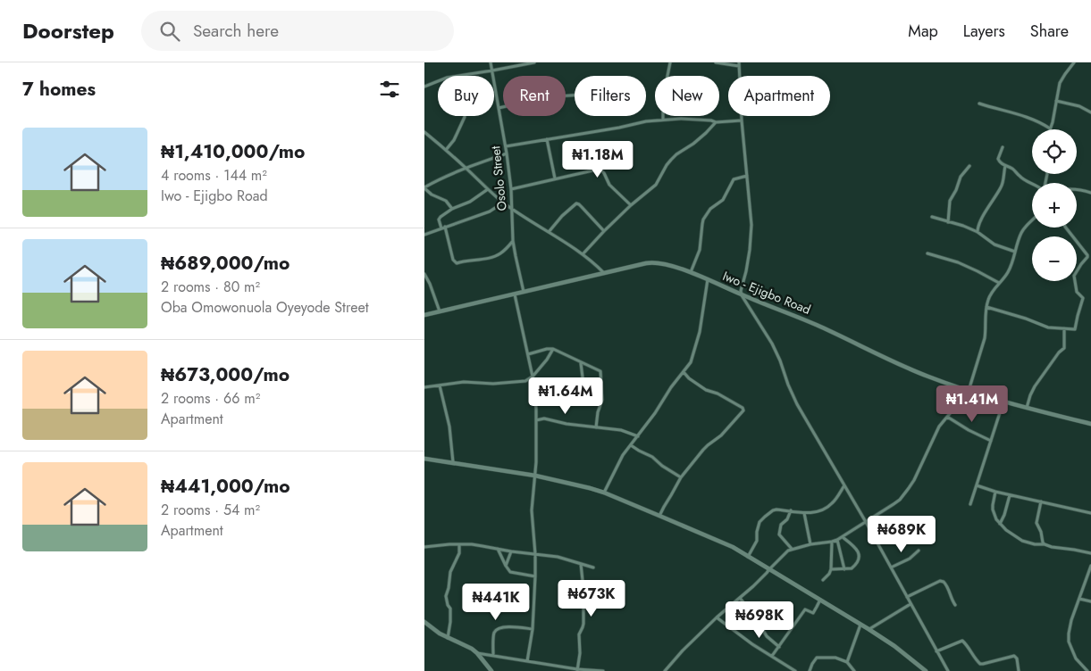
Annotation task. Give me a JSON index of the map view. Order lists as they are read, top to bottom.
{
  "streets": {
    "main road": ["Iwo - Ejigbo Road"],
    "street": ["Osolo Street"]
  },
  "crossings": [
    ["Osolo Street", "Iwo - Ejigbo Road"]
  ],
  "page": {
    "header": "Doorstep",
    "search": "Search here",
    "nav": ["Map", "Layers", "Share"],
    "heading": "7 homes",
    "chip": [
      "Buy",
      "Rent",
      "Filters",
      "New",
      "Apartment"
    ],
    "list": [
      {
        "name": "₦1,410,000/mo",
        "note": "4 rooms · 144 m² · Iwo - Ejigbo Road"
      },
      {
        "name": "₦689,000/mo",
        "note": "2 rooms · 80 m² · Oba Omowonuola Oyeyode Street"
      },
      {
        "name": "₦673,000/mo",
        "note": "2 rooms · 66 m² · Apartment"
      },
      {
        "name": "₦441,000/mo",
        "note": "2 rooms · 54 m² · Apartment"
      }
    ],
    "map_buttons": ["+", "−"],
    "price": [
      "₦1.18M",
      "₦1.64M",
      "₦1.41M",
      "₦689K",
      "₦673K",
      "₦441K",
      "₦698K"
    ]
  }
}
